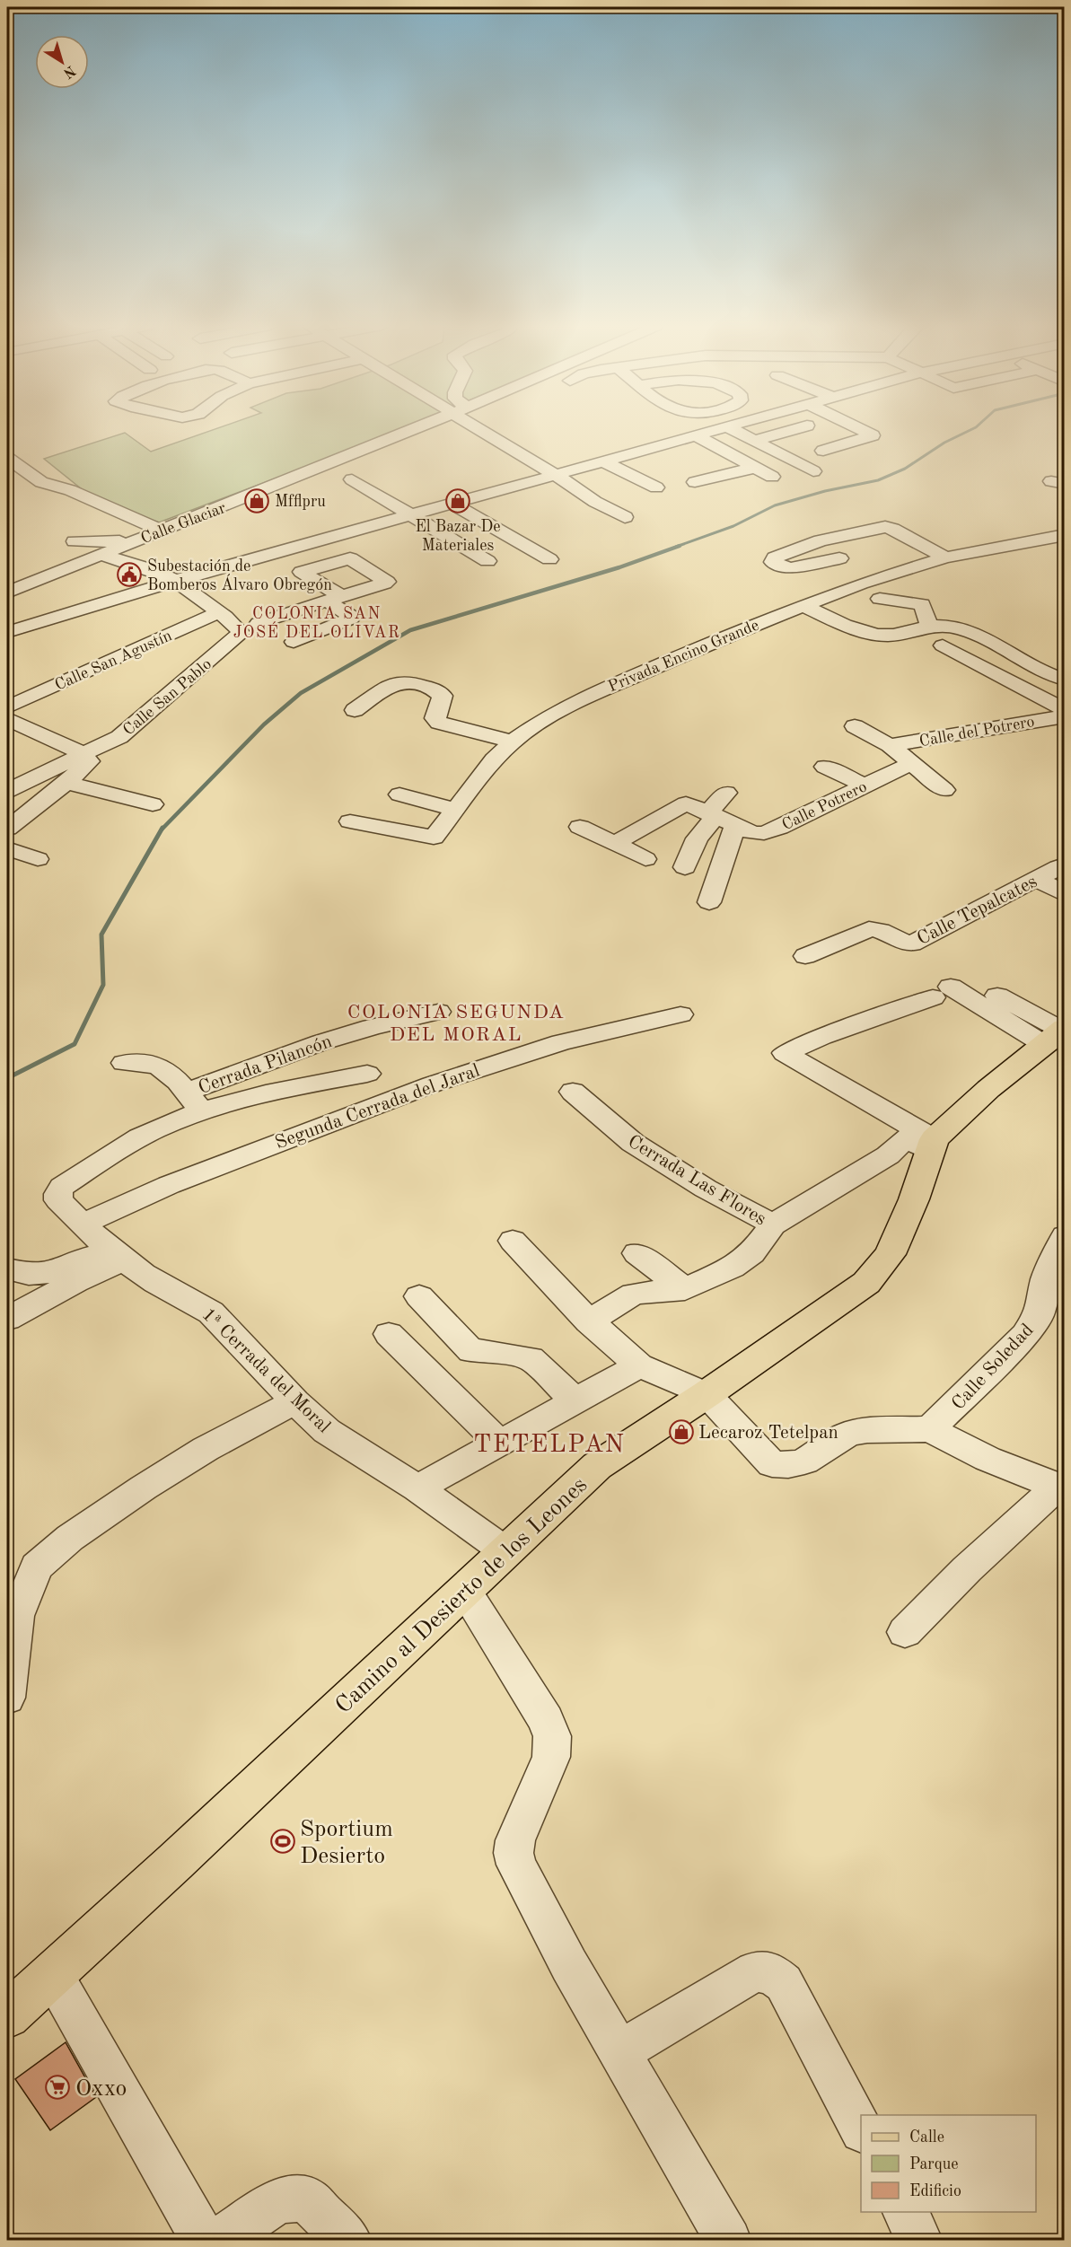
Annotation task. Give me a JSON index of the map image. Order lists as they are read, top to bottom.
{
  "streets": {
    "main road": ["Camino al Desierto de los Leones"],
    "street": [
      "Calle Glaciar",
      "Privada Encino Grande",
      "Calle San Agustín",
      "Calle San Pablo",
      "Calle del Potrero",
      "Calle Potrero",
      "Calle Tepalcates",
      "Cerrada Pilancón",
      "Segunda Cerrada del Jaral",
      "Cerrada Las Flores",
      "Calle Soledad",
      "1ª Cerrada del Moral"
    ]
  },
  "crossings": [
    ["Calle Glaciar", "Calle San Pablo"],
    ["Calle San Agustín", "Calle San Pablo"],
    ["Cerrada Pilancón", "1ª Cerrada del Moral"],
    ["Segunda Cerrada del Jaral", "1ª Cerrada del Moral"],
    ["1ª Cerrada del Moral", "Camino al Desierto de los Leones"]
  ],
  "districts": ["COLONIA SAN JOSÉ DEL OLIVAR", "COLONIA SEGUNDA DEL MORAL", "TETELPAN"],
  "places": {
    "shop": ["Mfflpru", "El Bazar De Materiales", "Lecaroz Tetelpan"],
    "public building": ["Subestación de Bomberos Álvaro Obregón"],
    "sports": ["Sportium Desierto"],
    "supermarket": ["Oxxo"]
  },
  "legend": ["Calle", "Parque", "Edificio"],
  "north": "bottom right"
}
